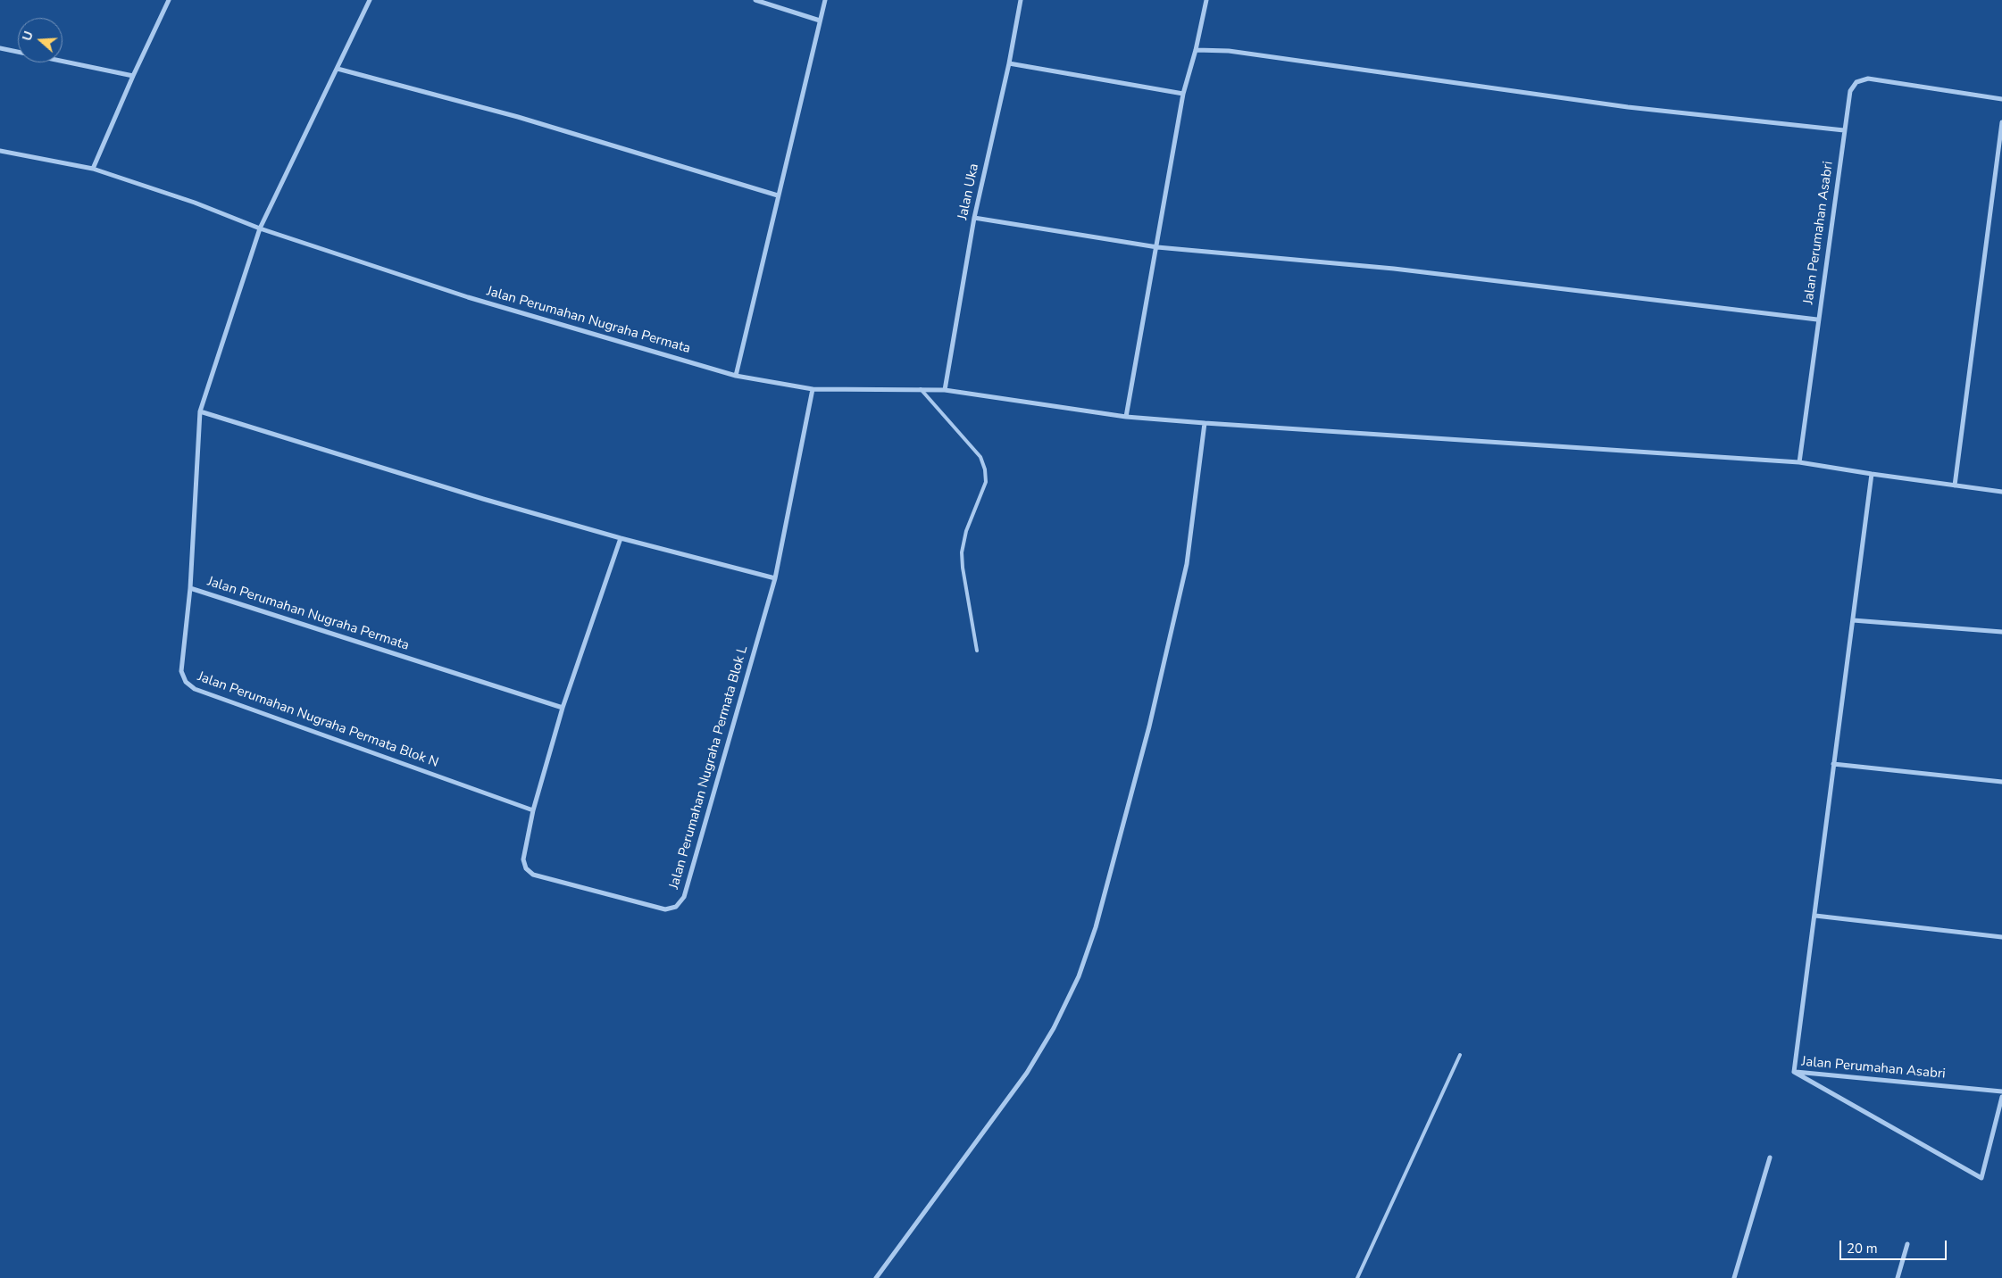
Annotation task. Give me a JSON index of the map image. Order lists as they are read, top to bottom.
{
  "streets": {
    "street": [
      "Jalan Uka",
      "Jalan Perumahan Asabri",
      "Jalan Perumahan Nugraha Permata",
      "Jalan Perumahan Nugraha Permata Blok N",
      "Jalan Perumahan Nugraha Permata Blok L"
    ]
  },
  "crossings": [
    ["Jalan Uka", "Jalan Perumahan Nugraha Permata"],
    ["Jalan Perumahan Asabri", "Jalan Perumahan Nugraha Permata"],
    ["Jalan Perumahan Nugraha Permata", "Jalan Perumahan Nugraha Permata Blok N"],
    ["Jalan Perumahan Nugraha Permata Blok N", "Jalan Perumahan Nugraha Permata Blok L"]
  ],
  "scale_bar": "20 m",
  "north": "left"
}
